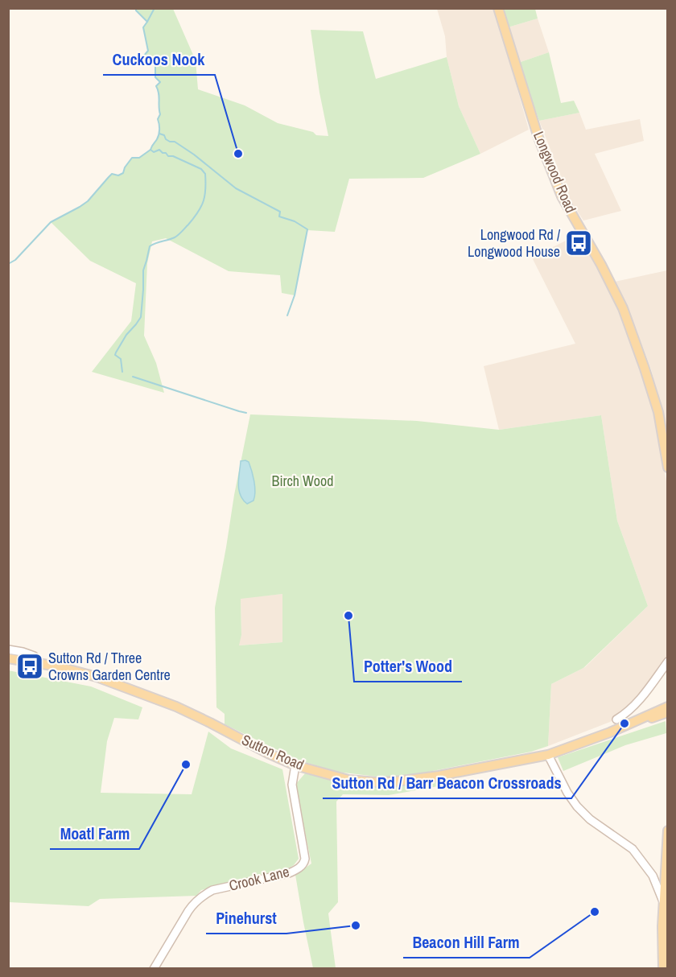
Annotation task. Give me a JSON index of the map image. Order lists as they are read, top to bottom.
{
  "streets": {
    "main road": ["Longwood Road", "Sutton Road"],
    "street": ["Crook Lane"]
  },
  "crossings": [
    ["Sutton Road", "Crook Lane"]
  ],
  "parks": ["Birch Wood"],
  "places": {
    "other": [
      "Cuckoos Nook",
      "Potter's Wood",
      "Sutton Rd / Barr Beacon Crossroads",
      "Moatl Farm",
      "Beacon Hill Farm",
      "Pinehurst"
    ],
    "bus stop": ["Longwood Rd / Longwood House", "Sutton Rd / Three Crowns Garden Centre"]
  }
}
